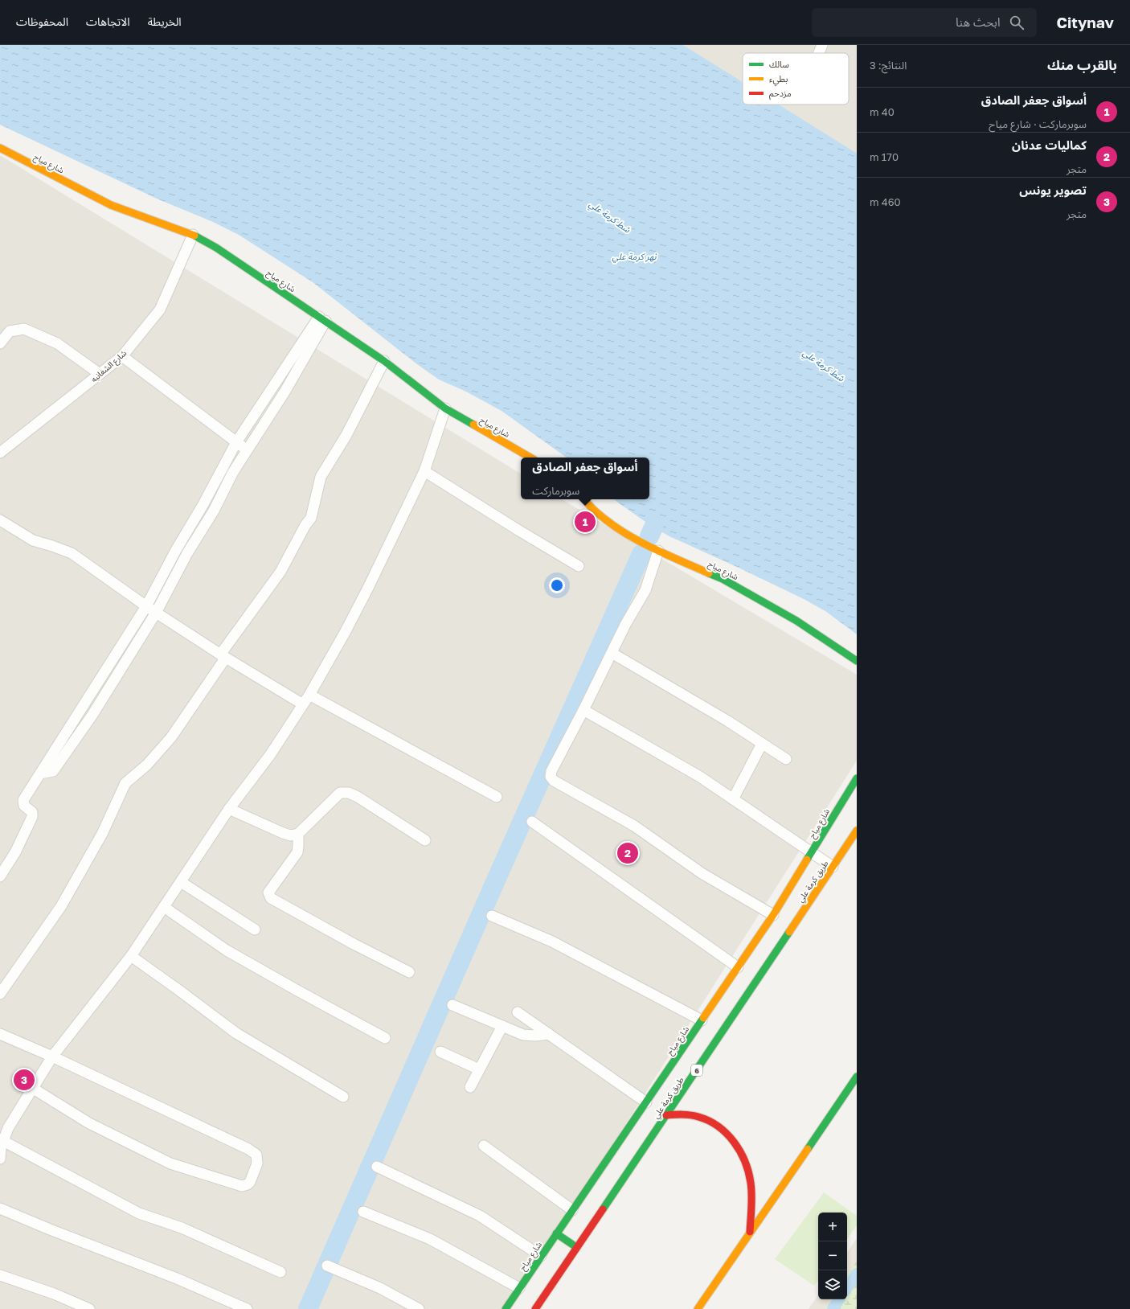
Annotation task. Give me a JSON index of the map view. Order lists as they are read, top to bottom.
{
  "streets": {
    "main road": ["شارع مياح", "طريق كرمة علي", "6"],
    "street": ["شارع الشغانبه"]
  },
  "crossings": [
    ["شارع مياح", "شارع الشغانبه"]
  ],
  "water": ["شط كرمة علي", "نهر كرمة علي"],
  "legend": ["سالك", "بطيء", "مزدحم"],
  "page": {
    "header": "Citynav",
    "search": "ابحث هنا",
    "nav": ["الخريطة", "الاتجاهات", "المحفوظات"],
    "heading": ["بالقرب منك", "النتائج: 3"],
    "list": [
      {
        "mark": "1",
        "name": "أسواق جعفر الصادق",
        "note": "سوبرماركت · شارع مياح",
        "value": "40 m"
      },
      {
        "mark": "2",
        "name": "كماليات عدنان",
        "note": "متجر",
        "value": "170 m"
      },
      {
        "mark": "3",
        "name": "تصوير يونس",
        "note": "متجر",
        "value": "460 m"
      }
    ],
    "popup": ["أسواق جعفر الصادق", "سوبرماركت"],
    "pins": ["1", "2", "3"],
    "map_buttons": ["+", "−"]
  }
}
